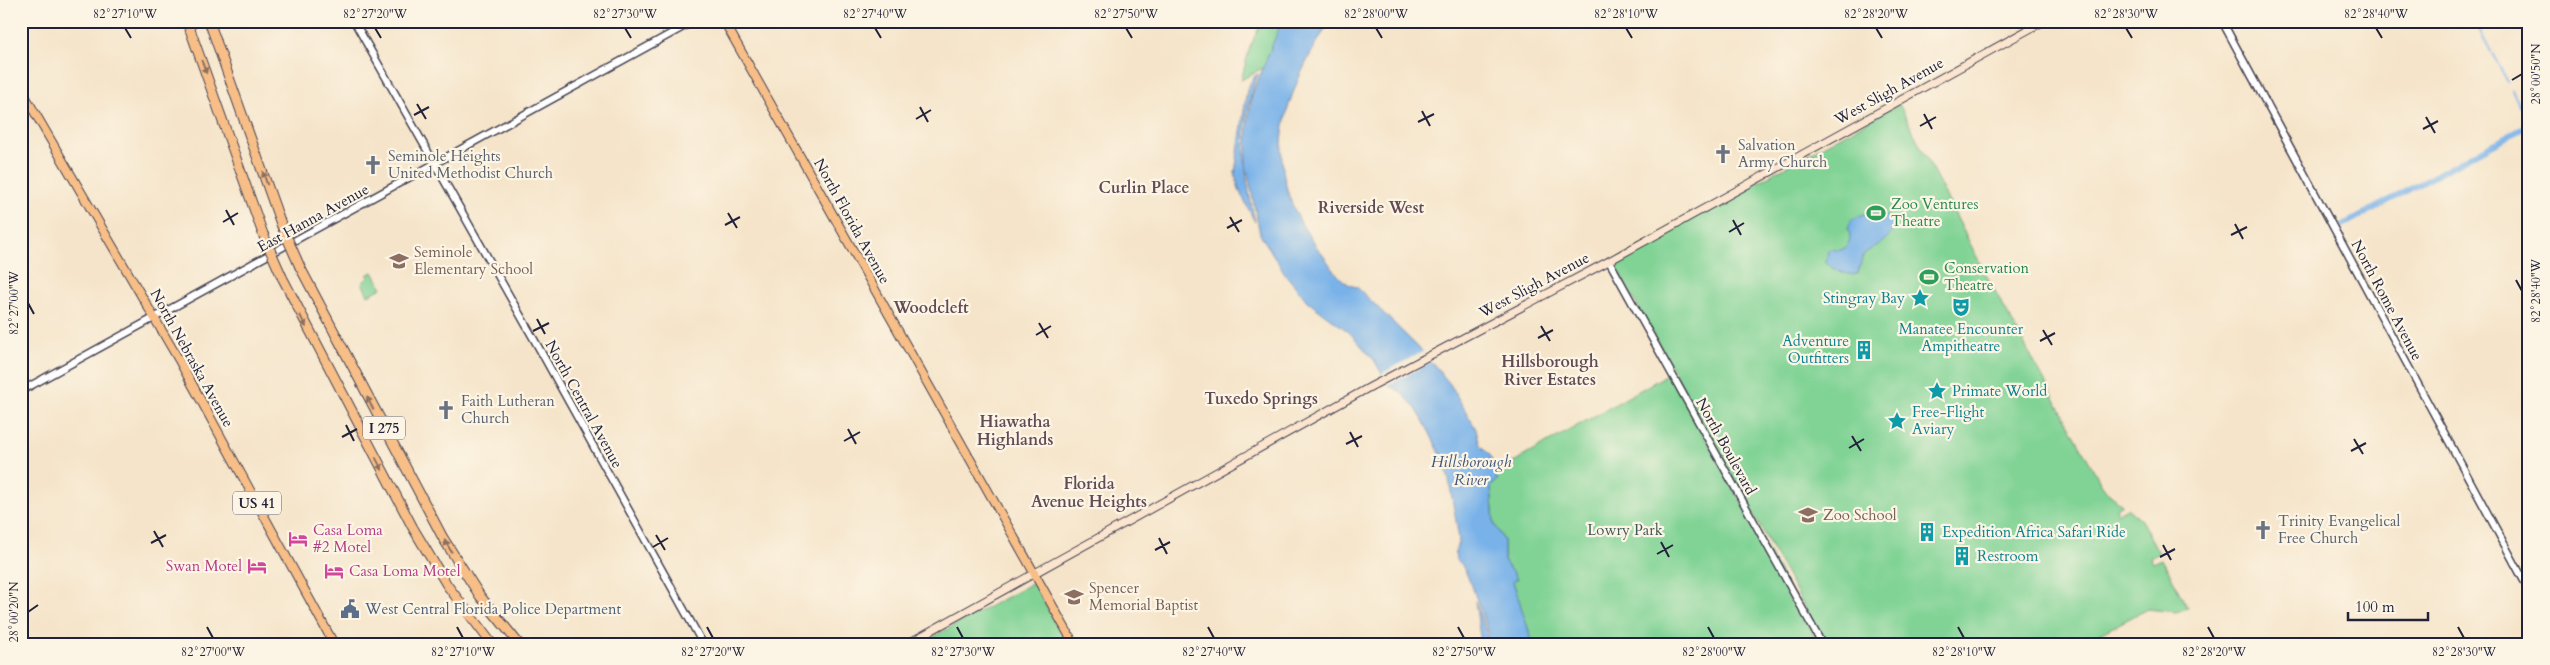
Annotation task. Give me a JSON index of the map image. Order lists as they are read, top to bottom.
{
  "streets": {
    "highway": ["I 275"],
    "main road": [
      "West Sligh Avenue",
      "North Florida Avenue",
      "North Nebraska Avenue",
      "US 41"
    ],
    "street": [
      "East Hanna Avenue",
      "North Rome Avenue",
      "North Central Avenue",
      "North Boulevard"
    ]
  },
  "crossings": [
    ["West Sligh Avenue", "North Florida Avenue"],
    ["West Sligh Avenue", "North Boulevard"],
    ["East Hanna Avenue", "North Nebraska Avenue"],
    ["East Hanna Avenue", "North Central Avenue"]
  ],
  "districts": [
    "Curlin Place",
    "Riverside West",
    "Woodcleft",
    "Hillsborough River Estates",
    "Tuxedo Springs",
    "Hiawatha Highlands",
    "Florida Avenue Heights"
  ],
  "water": ["Hillsborough River"],
  "parks": ["Lowry Park"],
  "places": {
    "church": [
      "Salvation Army Church",
      "Seminole Heights United Methodist Church",
      "Faith Lutheran Church",
      "Trinity Evangelical Free Church"
    ],
    "sports": ["Zoo Ventures Theatre", "Conservation Theatre"],
    "school or university": ["Seminole Elementary School", "Zoo School", "Spencer Memorial Baptist"],
    "place": ["Stingray Bay", "Primate World", "Free-Flight Aviary"],
    "theatre": ["Manatee Encounter Ampitheatre"],
    "building": ["Adventure Outfitters", "Expedition Africa Safari Ride", "Restroom"],
    "hotel": ["Casa Loma #2 Motel", "Swan Motel", "Casa Loma Motel"],
    "public building": ["West Central Florida Police Department"]
  },
  "scale_bar": "100 m",
  "coordinates": [
    "82°27'10\"W",
    "82°27'20\"W",
    "82°27'30\"W",
    "82°27'40\"W",
    "82°27'50\"W",
    "82°28'00\"W",
    "82°28'10\"W",
    "82°28'20\"W",
    "82°28'30\"W",
    "82°28'40\"W",
    "28°00'50\"N",
    "82°27'00\"W",
    "28°00'20\"N"
  ]
}
